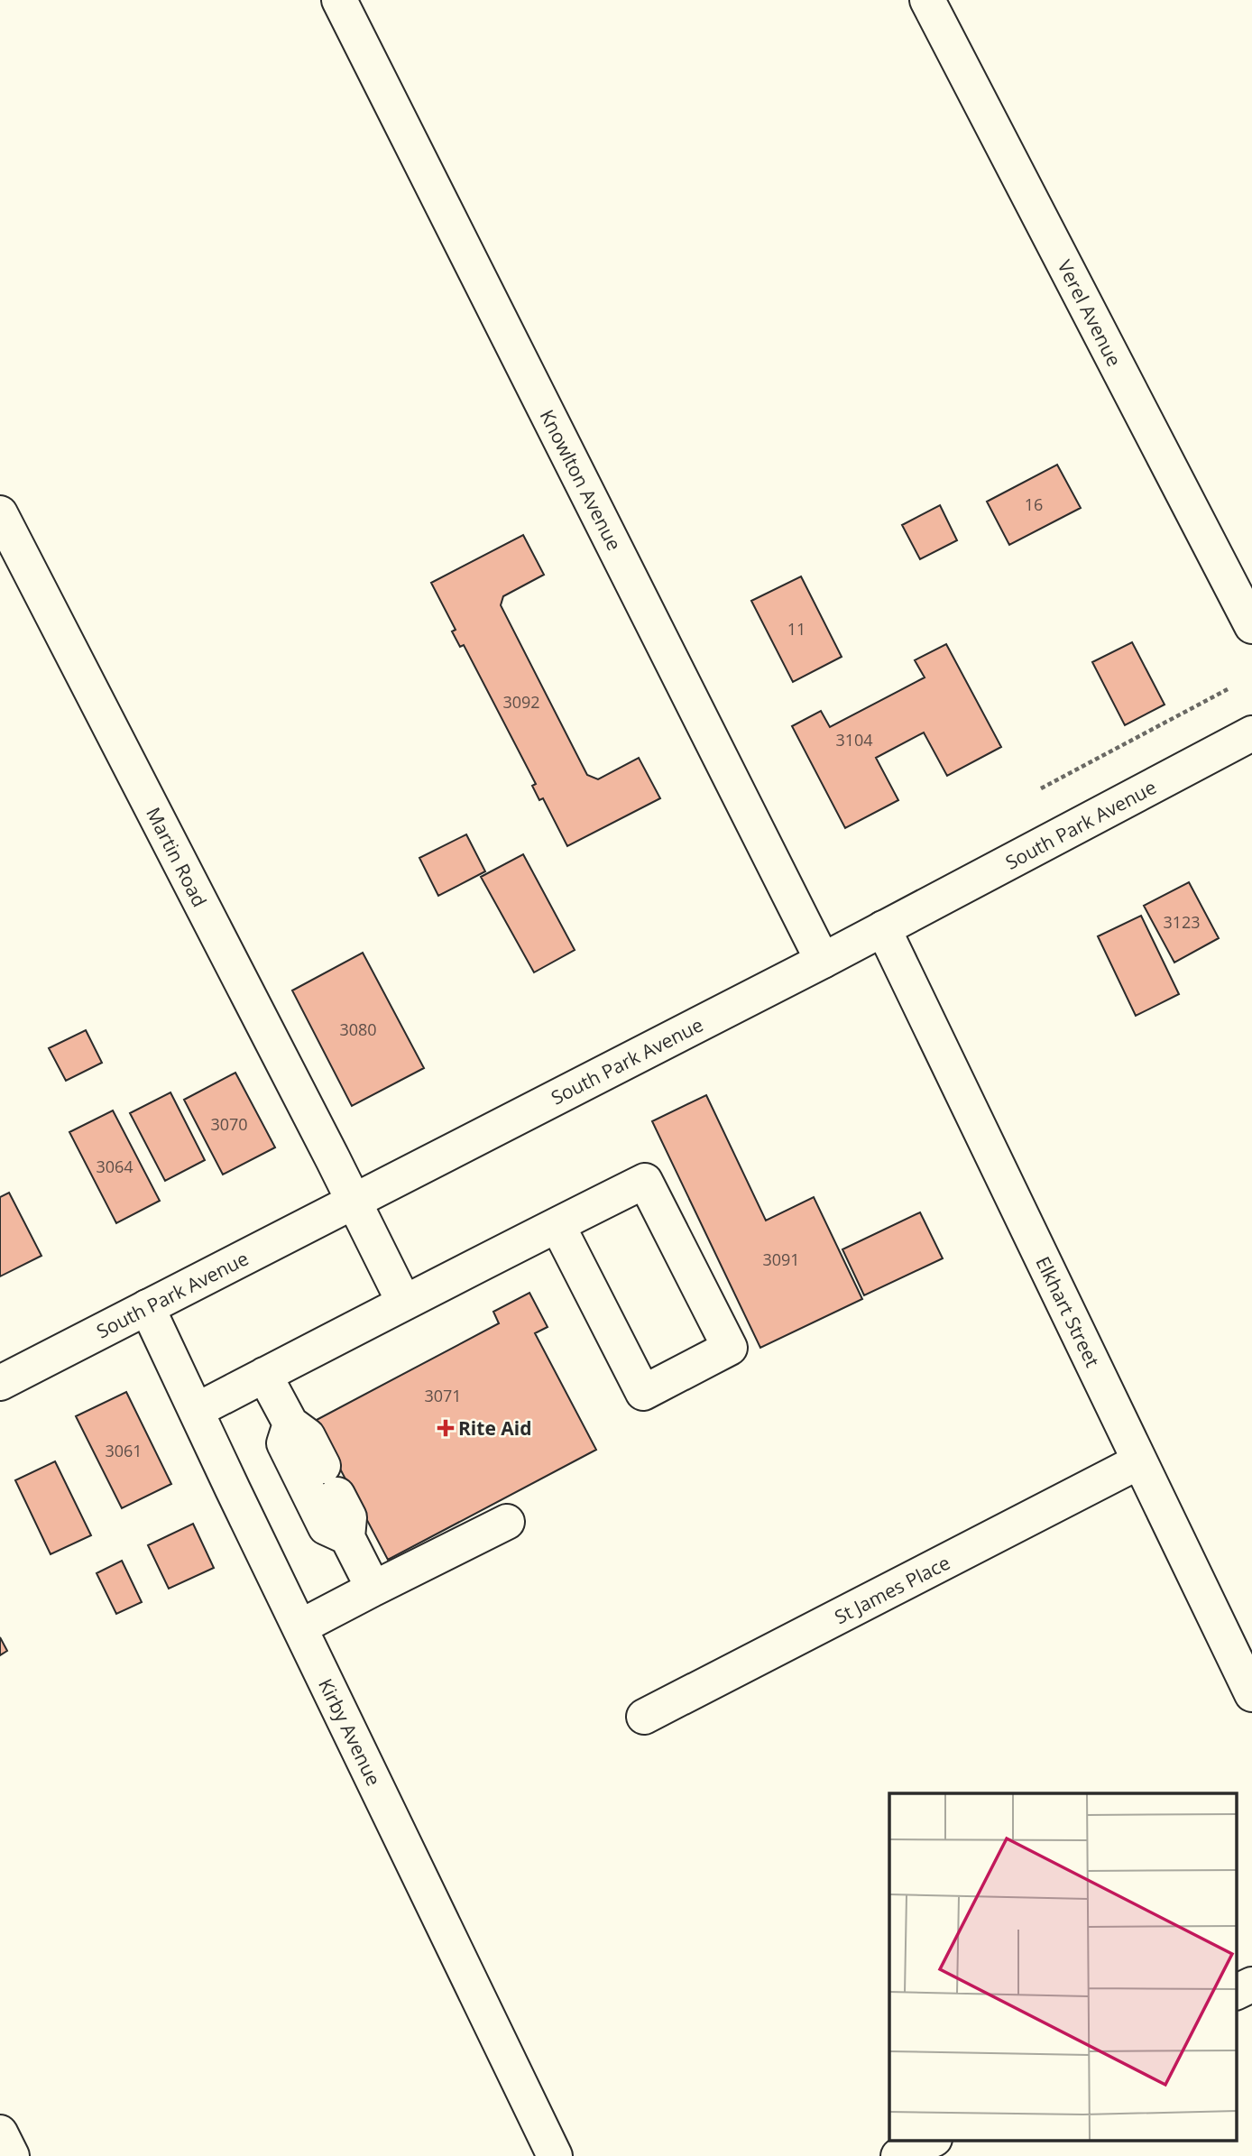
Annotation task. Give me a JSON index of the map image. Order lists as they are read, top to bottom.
{
  "streets": {
    "street": [
      "Verel Avenue",
      "Knowlton Avenue",
      "South Park Avenue",
      "Martin Road",
      "Elkhart Street",
      "St James Place",
      "Kirby Avenue"
    ]
  },
  "crossings": [
    ["Knowlton Avenue", "South Park Avenue"],
    ["South Park Avenue", "Martin Road"],
    ["South Park Avenue", "Elkhart Street"],
    ["South Park Avenue", "Kirby Avenue"],
    ["Elkhart Street", "St James Place"]
  ],
  "places": {
    "health": ["Rite Aid"]
  },
  "house_numbers": [
    "16",
    "11",
    "3092",
    "3104",
    "3123",
    "3080",
    "3070",
    "3064",
    "3091",
    "3071",
    "3061"
  ]
}
